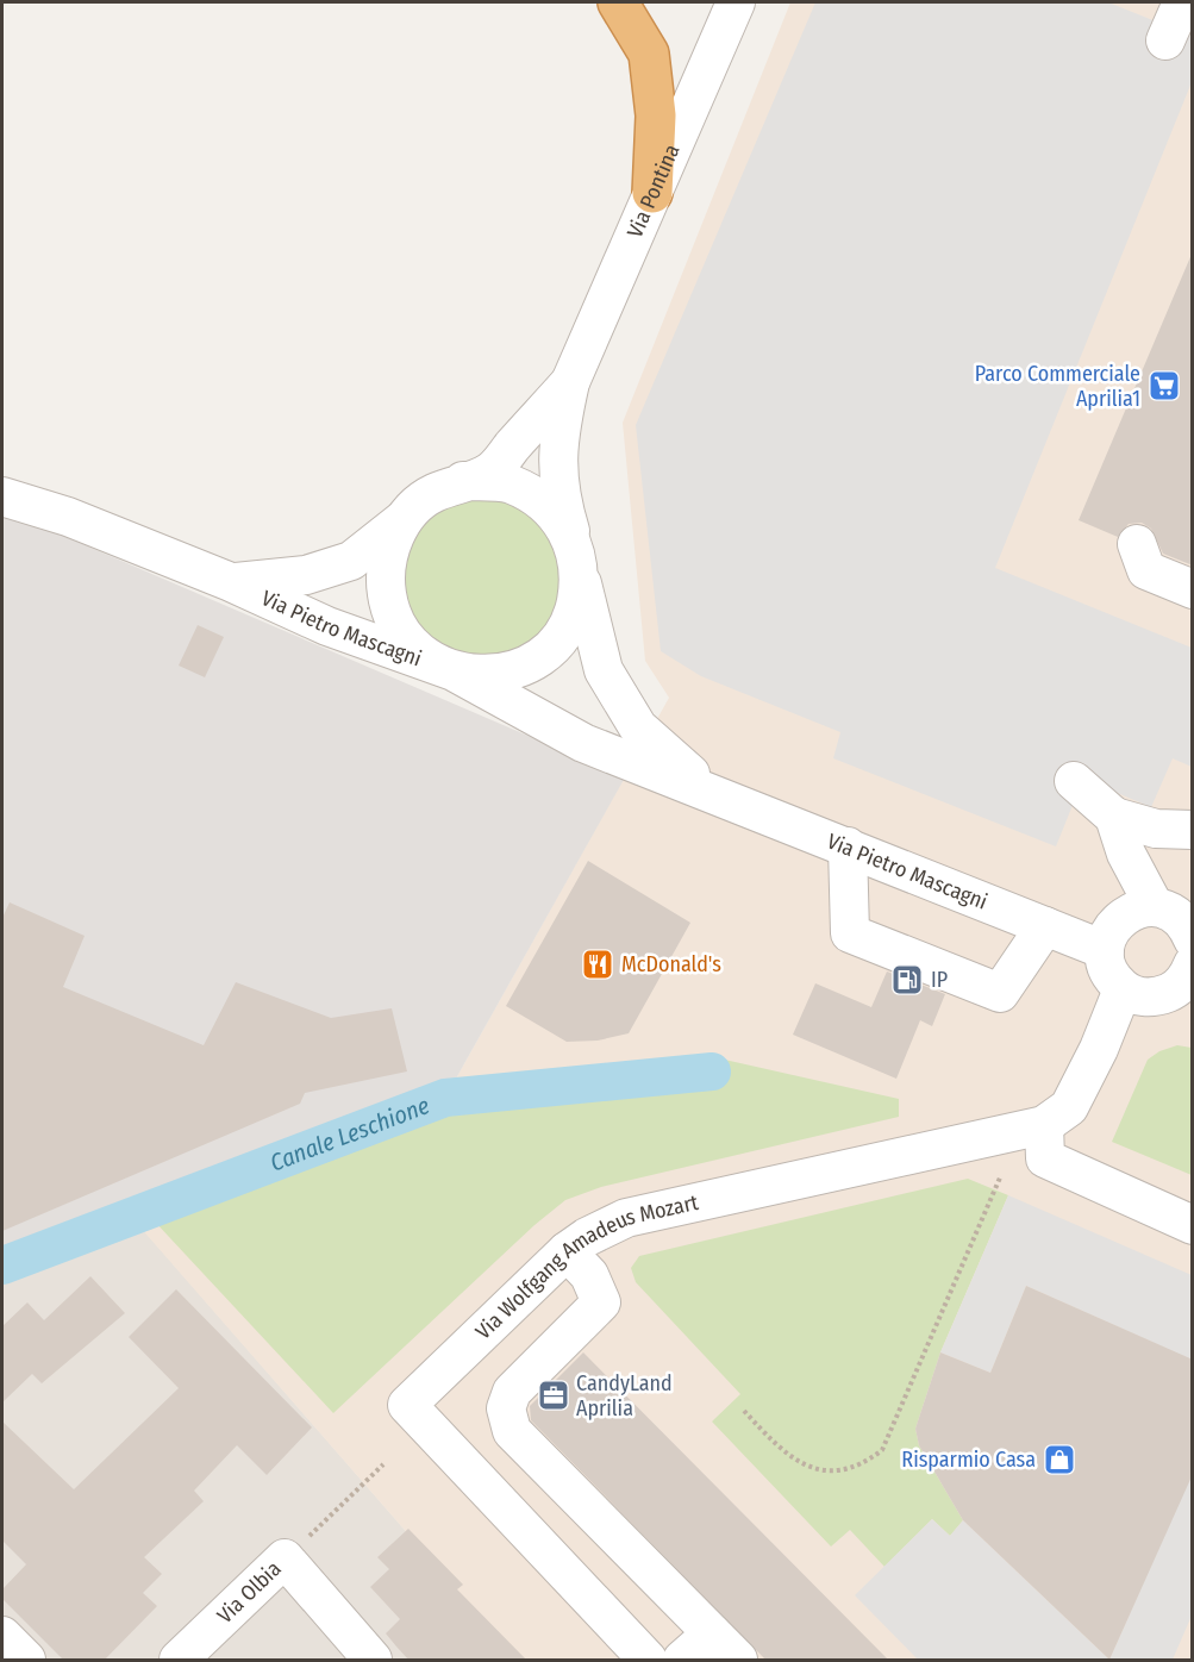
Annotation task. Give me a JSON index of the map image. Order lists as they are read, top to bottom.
{
  "streets": {
    "street": [
      "Via Pontina",
      "Via Pietro Mascagni",
      "Via Wolfgang Amadeus Mozart",
      "Via Olbia"
    ]
  },
  "crossings": [
    ["Via Pontina", "Via Pietro Mascagni"],
    ["Via Pietro Mascagni", "Via Wolfgang Amadeus Mozart"]
  ],
  "water": ["Canale Leschione"],
  "places": {
    "supermarket": ["Parco Commerciale Aprilia1"],
    "restaurant": ["McDonald's"],
    "fuel station": ["IP"],
    "office": ["CandyLand Aprilia"],
    "shop": ["Risparmio Casa"]
  }
}
